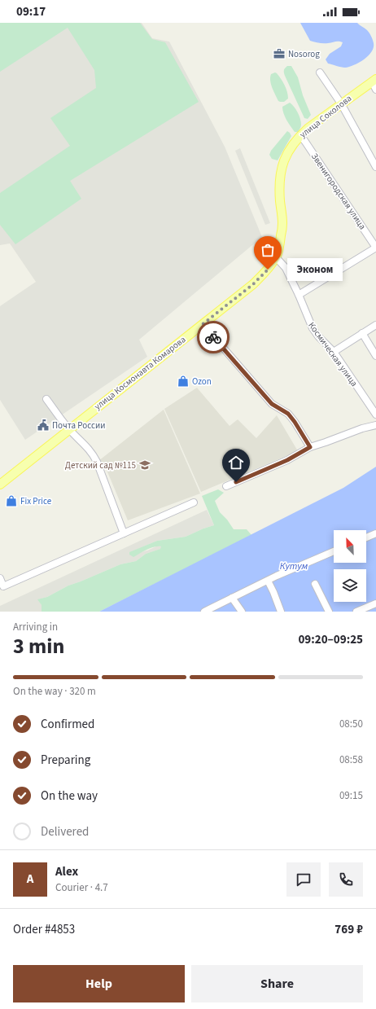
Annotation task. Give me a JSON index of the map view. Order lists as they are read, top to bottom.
{
  "streets": {
    "main road": ["улица Соколова", "улица Космонавта Комарова"],
    "street": ["Звенигородская улица", "Космическая улица"]
  },
  "crossings": [
    ["улица Соколова", "Звенигородская улица"],
    ["улица Соколова", "Космическая улица"],
    ["улица Соколова", "улица Космонавта Комарова"],
    ["Космическая улица", "улица Космонавта Комарова"]
  ],
  "water": ["Кутум"],
  "places": {
    "office": ["Nosorog"],
    "other": ["Эконом"],
    "shop": ["Ozon", "Fix Price"],
    "public building": ["Почта России"],
    "school or university": ["Детский сад №115"]
  },
  "north": "top left",
  "page": {
    "status": "09:17",
    "bubble": "Эконом",
    "heading": ["3 min", "Arriving in", "09:20–09:25"],
    "panel": [
      "Alex",
      "Courier · 4.7",
      "Order #4853",
      "769 ₽"
    ],
    "bar": "On the way · 320 m",
    "list": [
      ["Confirmed", "08:50"],
      ["Preparing", "08:58"],
      ["On the way", "09:15"],
      "Delivered"
    ],
    "round": "A",
    "buttons": ["Help", "Share"]
  }
}
